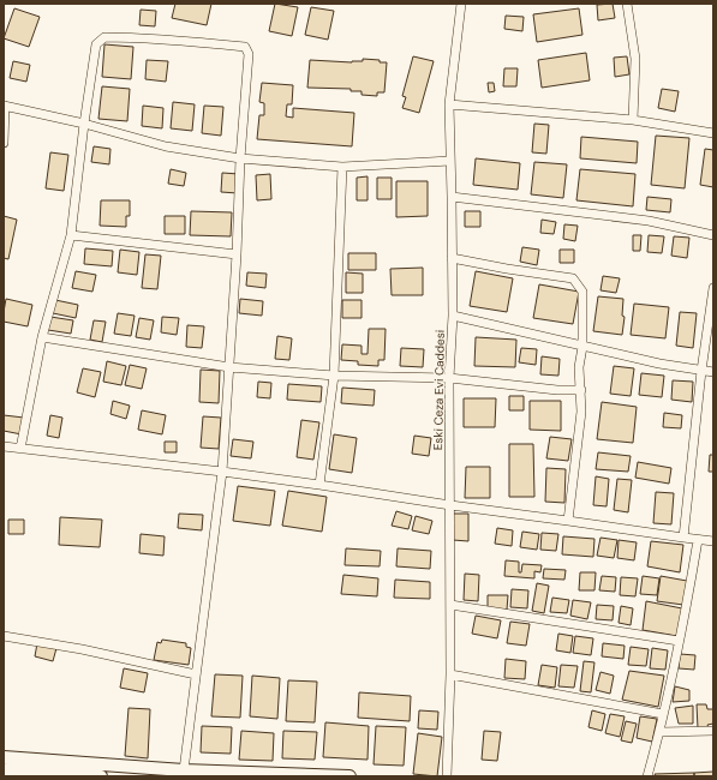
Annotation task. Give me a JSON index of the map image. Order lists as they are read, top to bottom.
{
  "streets": {
    "street": ["Eski Ceza Evi Caddesi"]
  }
}
